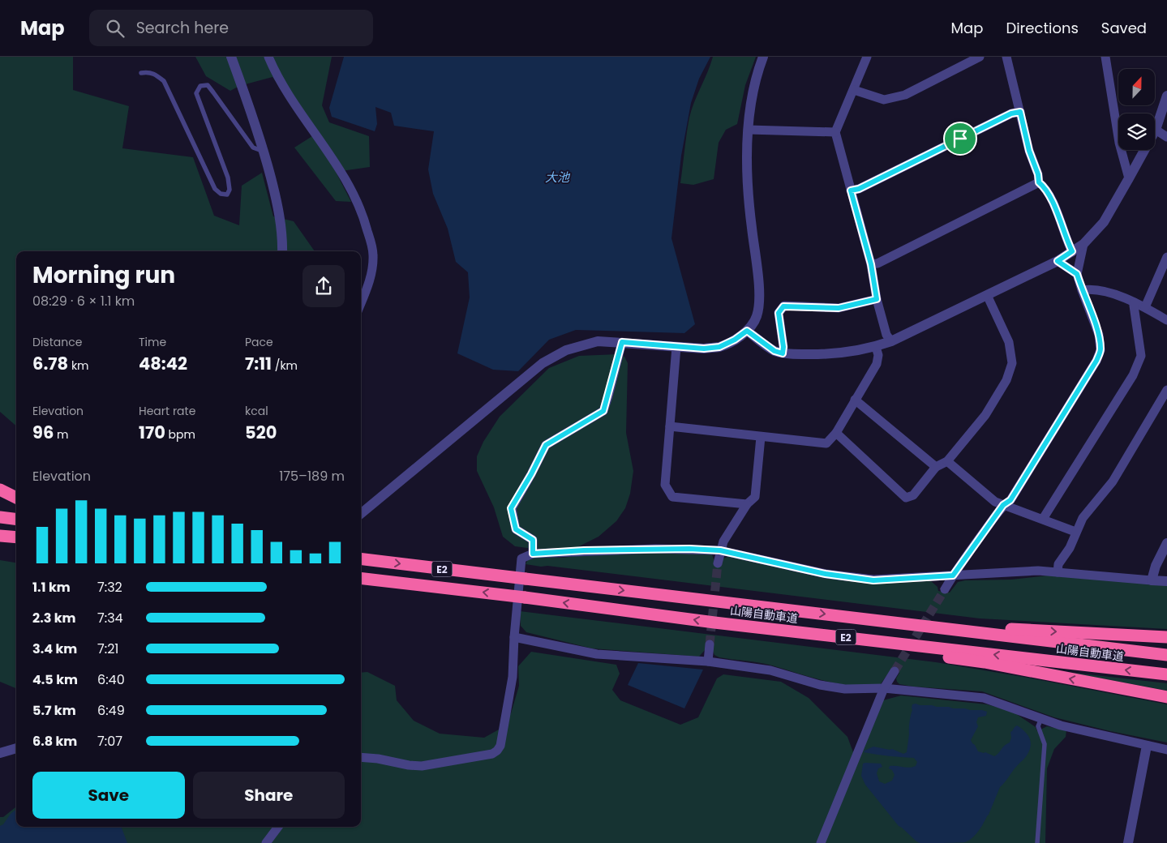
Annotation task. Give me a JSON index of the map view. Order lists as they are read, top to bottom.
{
  "streets": {
    "highway": ["E2", "山陽自動車道"]
  },
  "water": ["大池"],
  "north": "top",
  "page": {
    "header": "Map",
    "search": "Search here",
    "nav": ["Map", "Directions", "Saved"],
    "heading": ["Morning run", "08:29 · 6 × 1.1 km"],
    "stats": [
      ["Distance", "6.78 km"],
      ["Time", "48:42"],
      ["Pace", "7:11 /km"],
      ["Elevation", "96 m"],
      ["Heart rate", "170 bpm"],
      ["kcal", "520"]
    ],
    "chart": ["Elevation", "175–189 m"],
    "list": [
      {
        "name": "1.1 km",
        "note": "7:32"
      },
      {
        "name": "2.3 km",
        "note": "7:34"
      },
      {
        "name": "3.4 km",
        "note": "7:21"
      },
      {
        "name": "4.5 km",
        "note": "6:40"
      },
      {
        "name": "5.7 km",
        "note": "6:49"
      },
      {
        "name": "6.8 km",
        "note": "7:07"
      }
    ],
    "buttons": ["Save", "Share"]
  }
}
